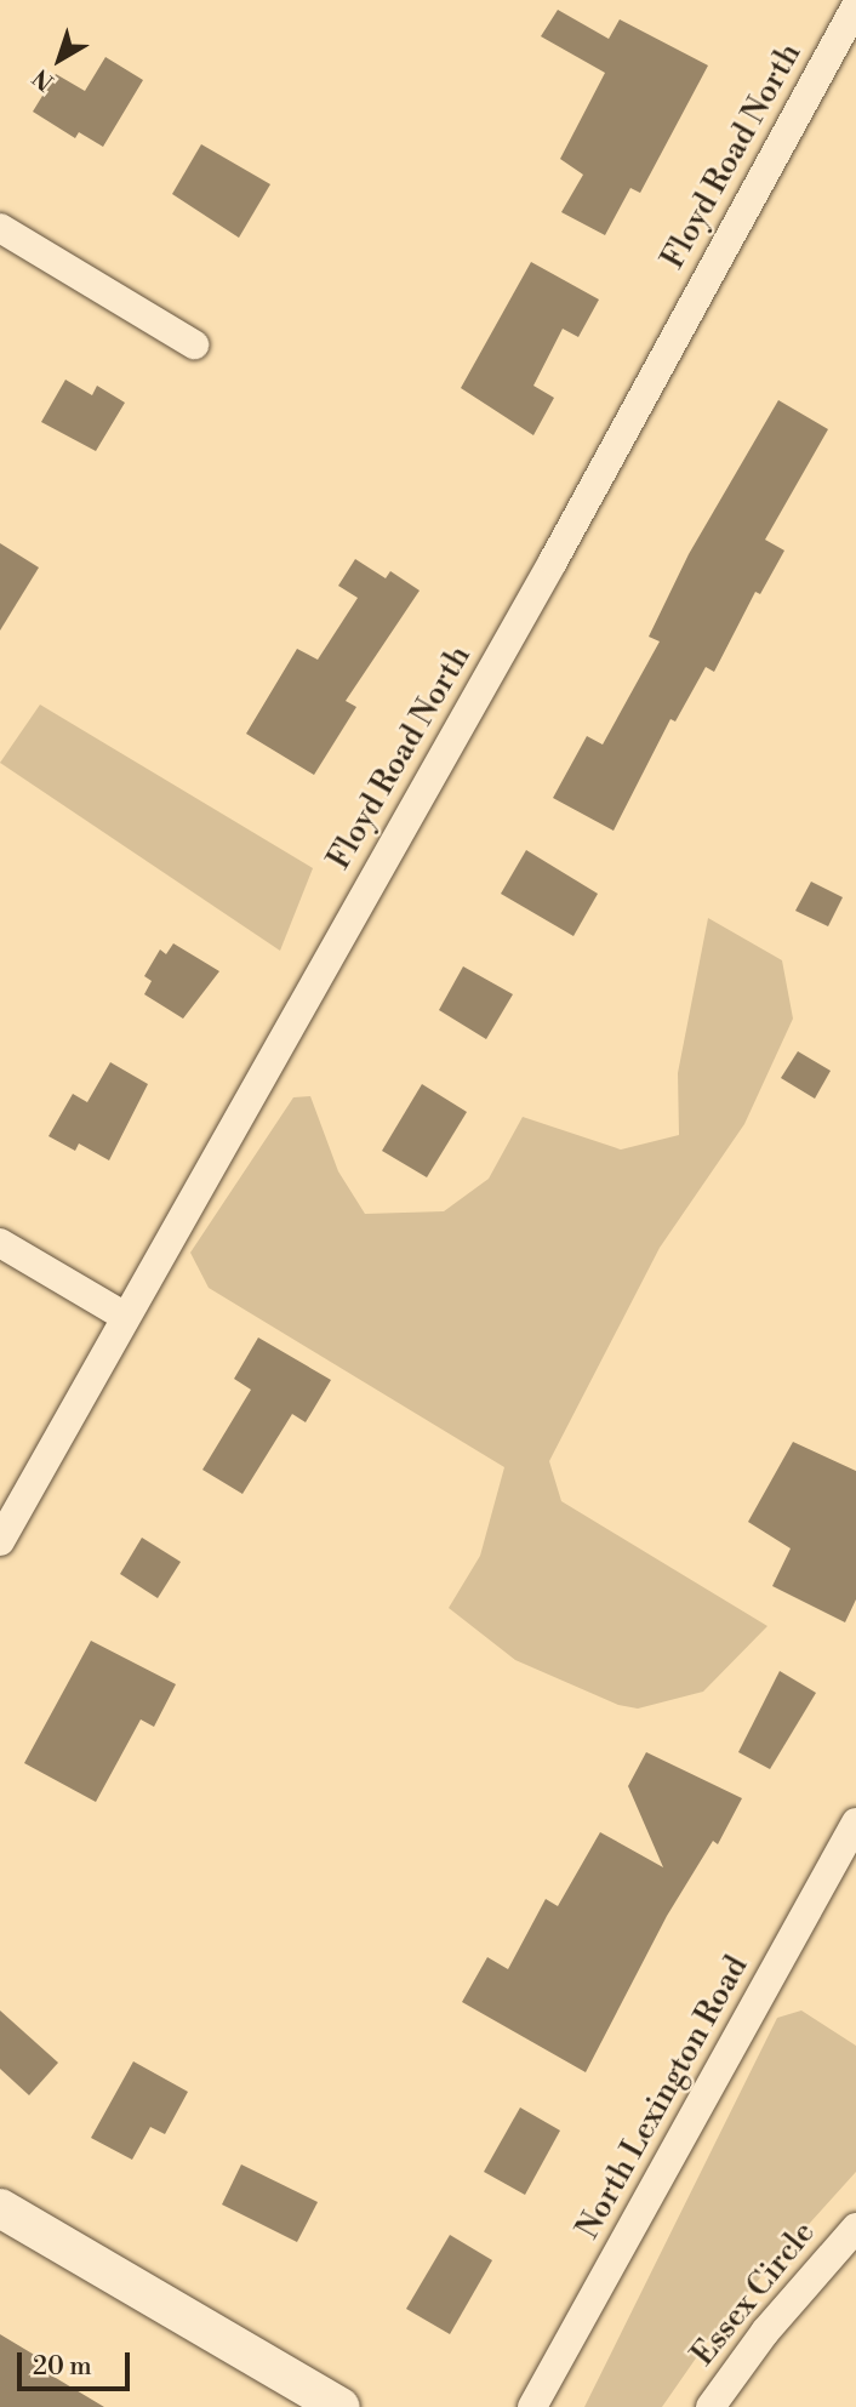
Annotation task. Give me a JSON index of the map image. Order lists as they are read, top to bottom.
{
  "streets": {
    "street": ["Floyd Road North", "North Lexington Road", "Essex Circle"]
  },
  "scale_bar": "20 m",
  "north": "bottom left"
}
